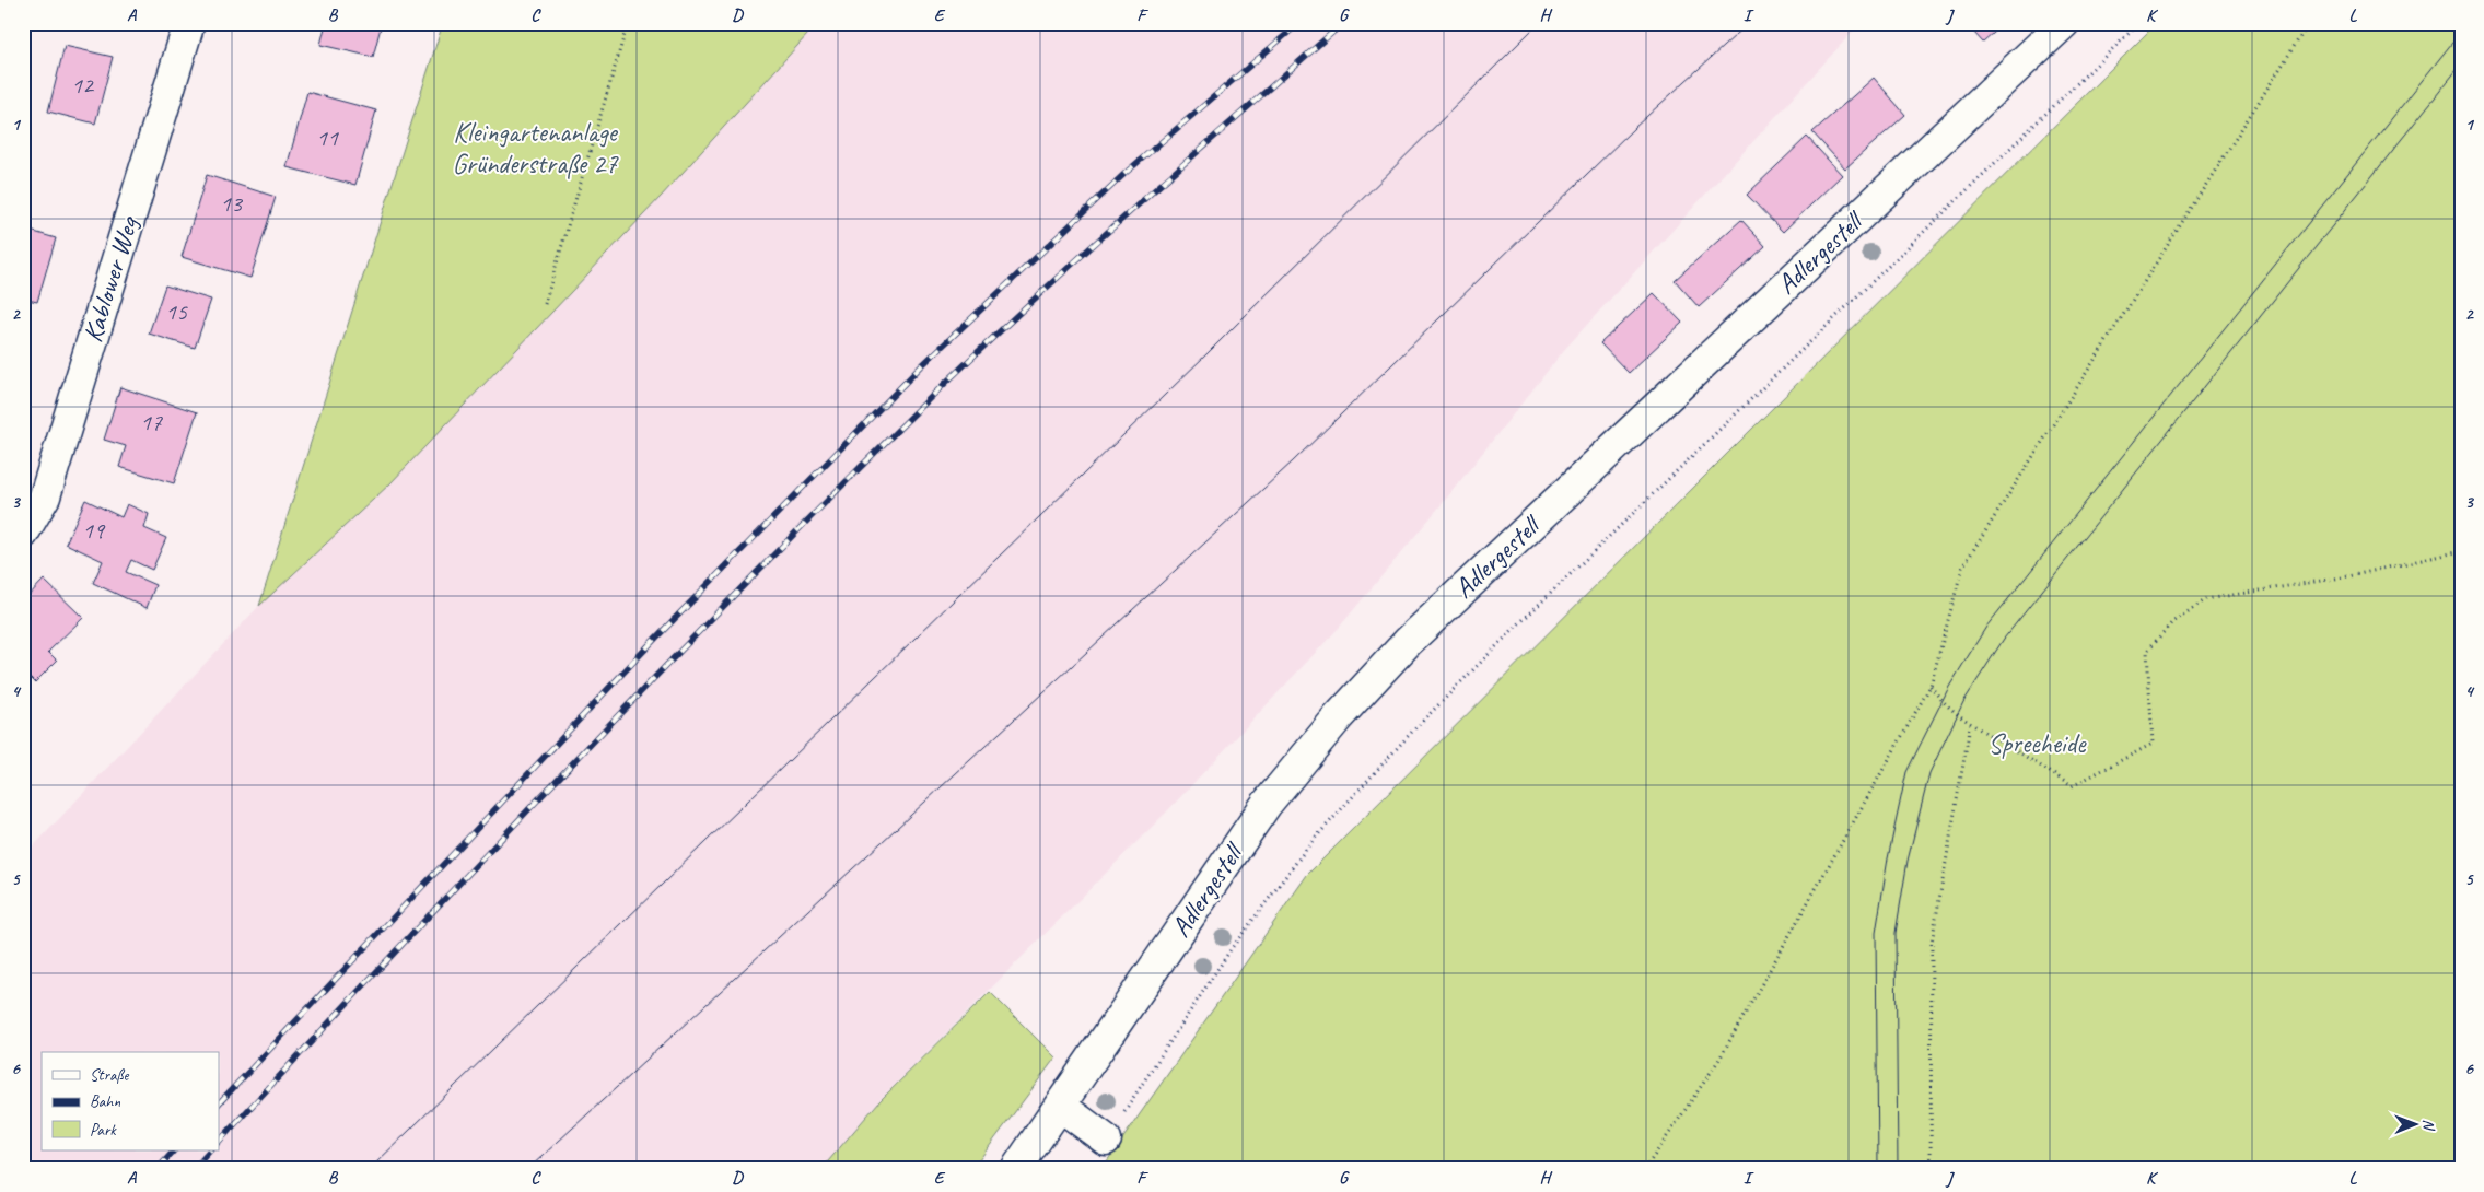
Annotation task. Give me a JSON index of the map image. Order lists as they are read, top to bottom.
{
  "streets": {
    "main road": ["Adlergestell", "Kablower Weg"]
  },
  "parks": ["Kleingartenanlage Gründerstraße 27", "Spreeheide"],
  "house_numbers": [
    "12",
    "11",
    "13",
    "15",
    "17",
    "19"
  ],
  "legend": ["Straße", "Bahn", "Park"],
  "north": "right",
  "grid": {
    "columns": [
      "A",
      "B",
      "C",
      "D",
      "E",
      "F",
      "G",
      "H",
      "I",
      "J",
      "K",
      "L"
    ],
    "rows": [
      "1",
      "2",
      "3",
      "4",
      "5",
      "6"
    ]
  }
}
